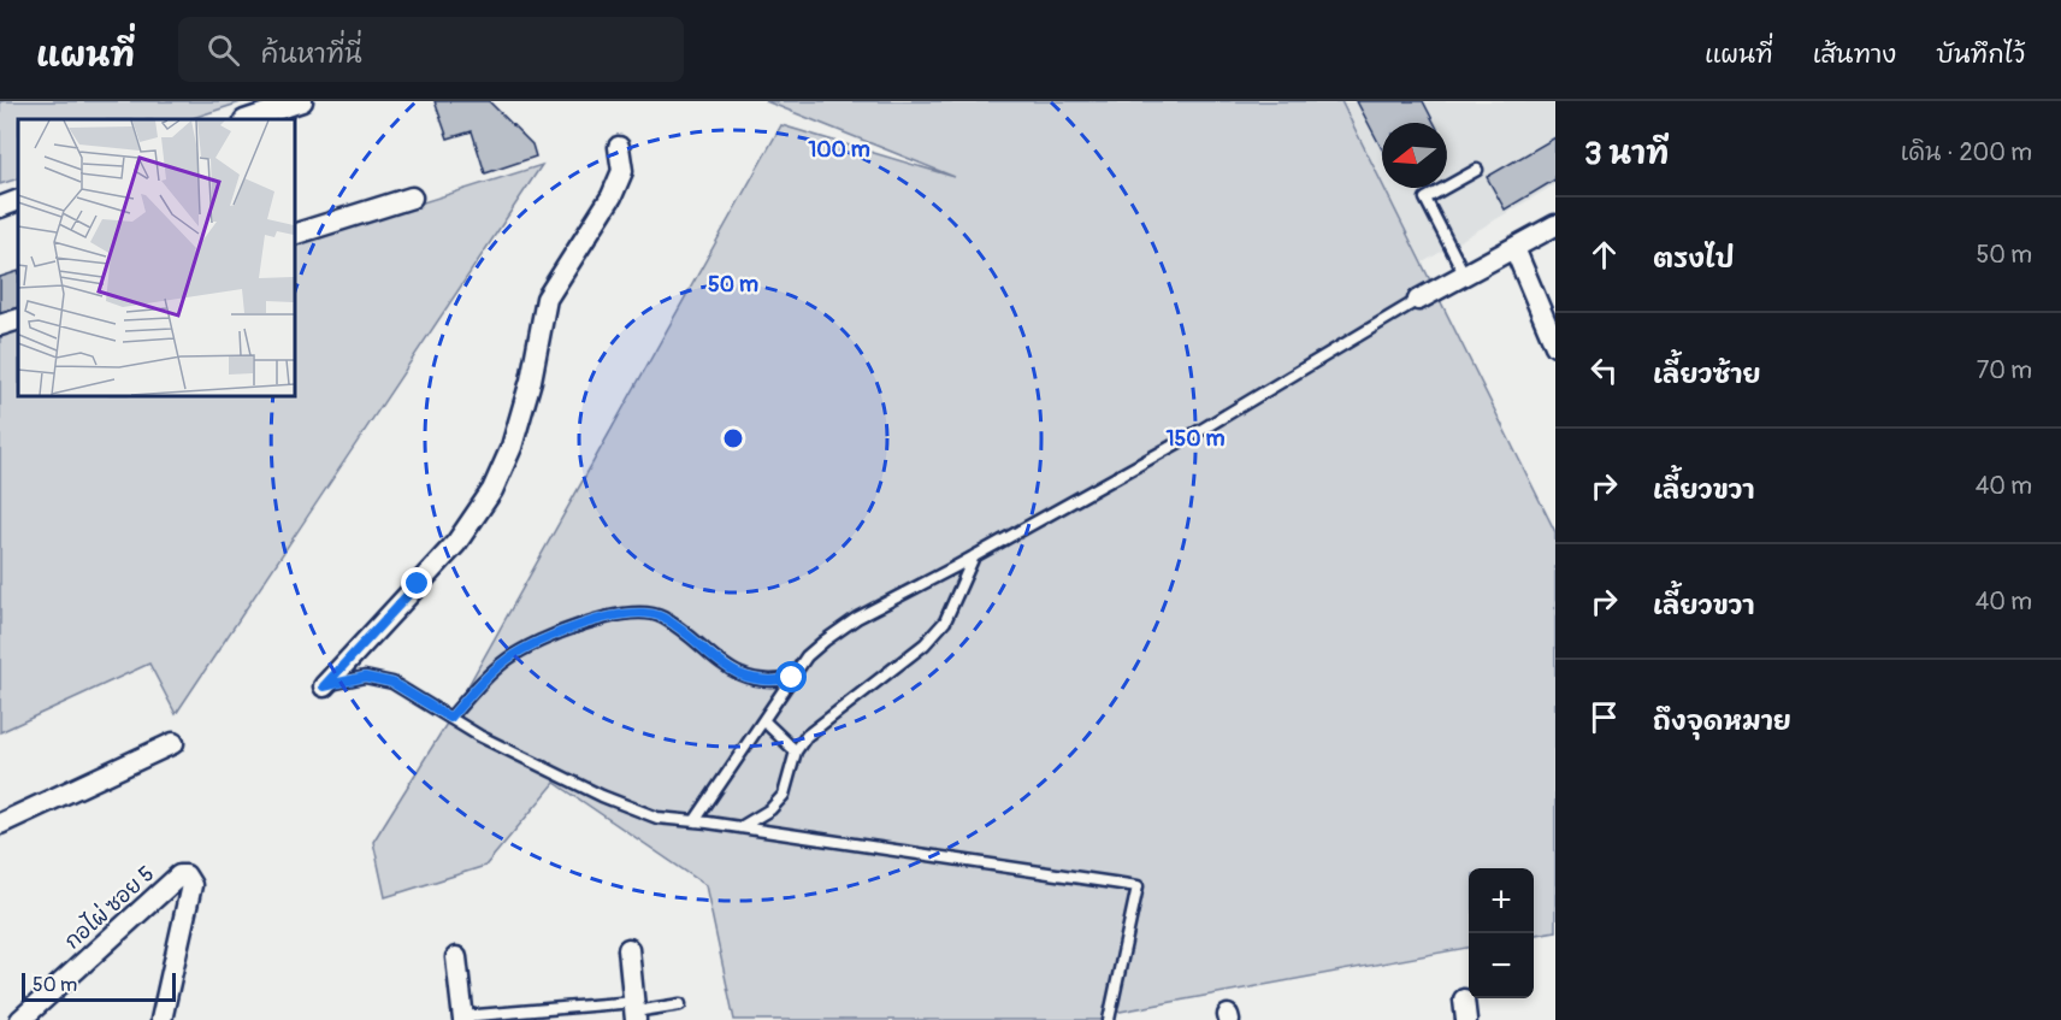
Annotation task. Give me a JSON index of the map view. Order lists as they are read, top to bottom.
{
  "streets": {
    "street": ["กอไผ่ ซอย 5"]
  },
  "scale_bar": "50 m",
  "north": "left",
  "page": {
    "header": "แผนที่",
    "search": "ค้นหาที่นี่",
    "nav": ["แผนที่", "เส้นทาง", "บันทึกไว้"],
    "heading": ["3 นาที", "เดิน · 200 m"],
    "list": [
      ["ตรงไป", "50 m"],
      ["เลี้ยวซ้าย", "70 m"],
      ["เลี้ยวขวา", "40 m"],
      ["เลี้ยวขวา", "40 m"],
      "ถึงจุดหมาย"
    ],
    "map_buttons": ["+", "−"],
    "scale": "50 m"
  },
  "rings": ["100 m", "50 m", "150 m"]
}
